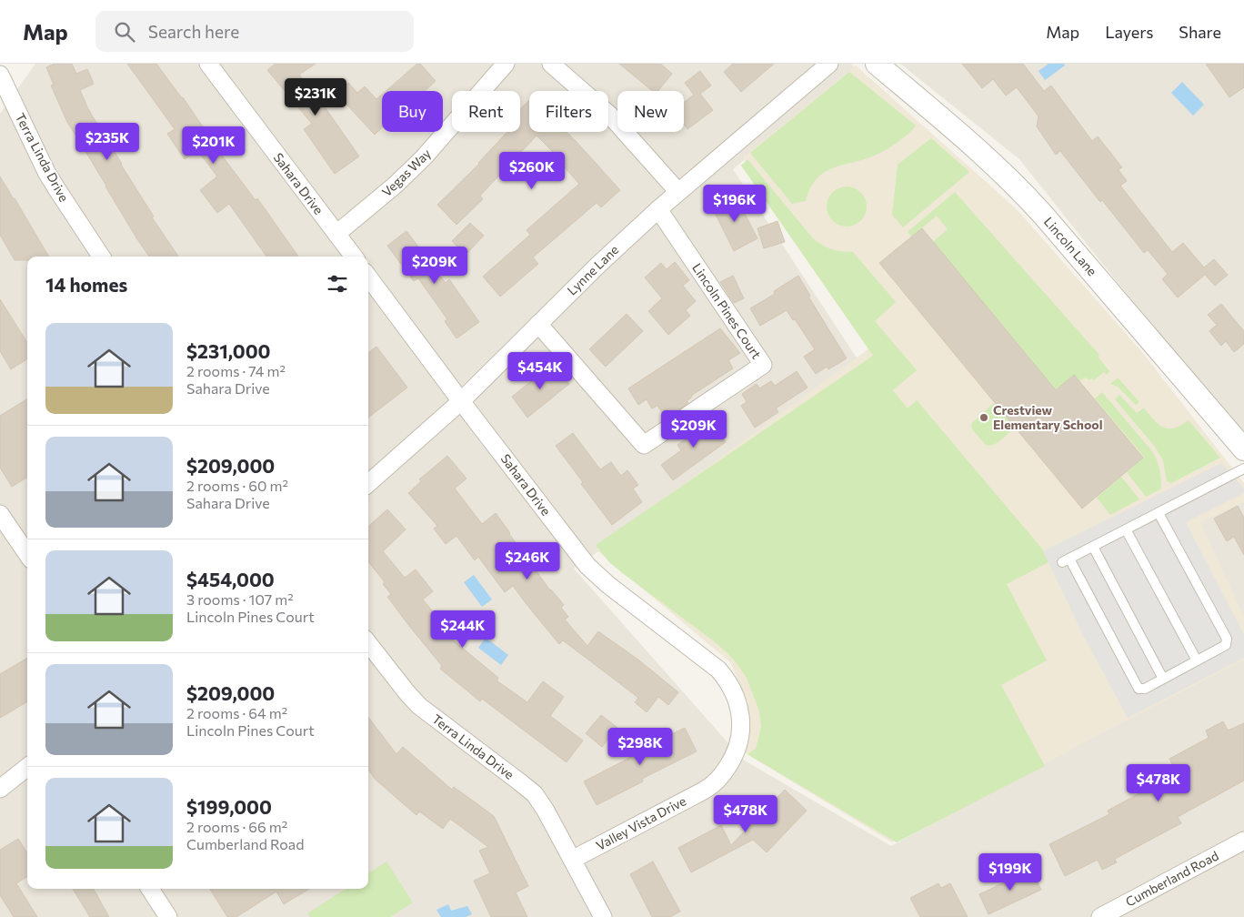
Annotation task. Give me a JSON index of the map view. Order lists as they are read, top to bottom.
{
  "streets": {
    "street": [
      "Terra Linda Drive",
      "Vegas Way",
      "Sahara Drive",
      "Lincoln Lane",
      "Lynne Lane",
      "Lincoln Pines Court",
      "Valley Vista Drive",
      "Cumberland Road"
    ]
  },
  "crossings": [
    ["Terra Linda Drive", "Valley Vista Drive"],
    ["Vegas Way", "Sahara Drive"],
    ["Sahara Drive", "Lynne Lane"],
    ["Sahara Drive", "Valley Vista Drive"],
    ["Lynne Lane", "Lincoln Pines Court"]
  ],
  "places": ["Crestview Elementary School"],
  "page": {
    "header": "Map",
    "search": "Search here",
    "nav": ["Map", "Layers", "Share"],
    "price": [
      "$231K",
      "$235K",
      "$201K",
      "$260K",
      "$196K",
      "$209K",
      "$454K",
      "$209K",
      "$246K",
      "$244K",
      "$298K",
      "$478K",
      "$478K",
      "$199K"
    ],
    "chip": [
      "Buy",
      "Rent",
      "Filters",
      "New"
    ],
    "heading": "14 homes",
    "list": [
      {
        "name": "$231,000",
        "note": "2 rooms · 74 m² · Sahara Drive"
      },
      {
        "name": "$209,000",
        "note": "2 rooms · 60 m² · Sahara Drive"
      },
      {
        "name": "$454,000",
        "note": "3 rooms · 107 m² · Lincoln Pines Court"
      },
      {
        "name": "$209,000",
        "note": "2 rooms · 64 m² · Lincoln Pines Court"
      },
      {
        "name": "$199,000",
        "note": "2 rooms · 66 m² · Cumberland Road"
      }
    ]
  }
}
